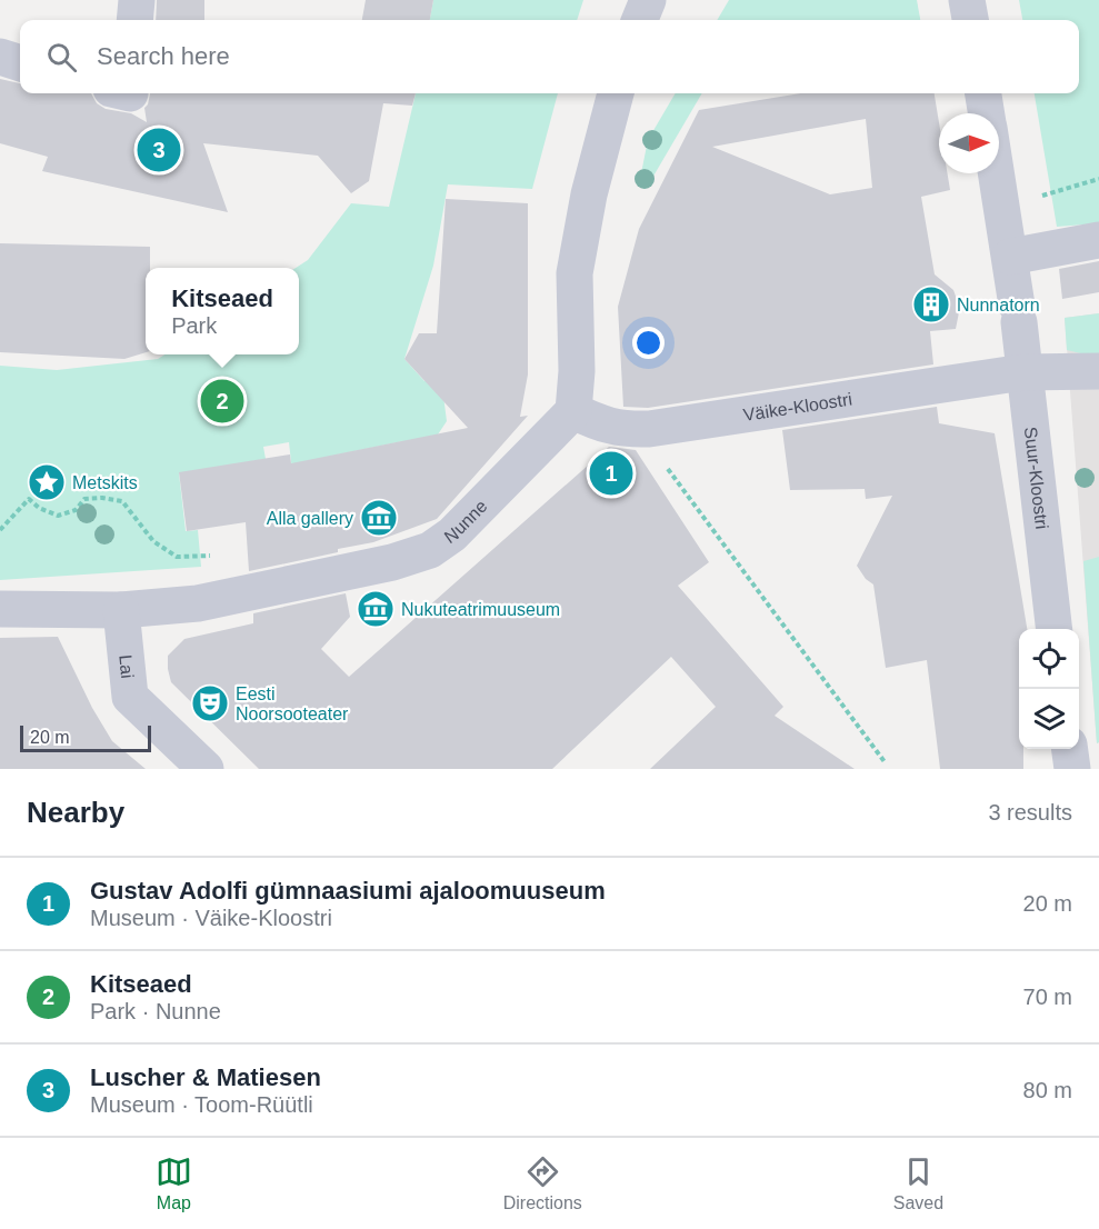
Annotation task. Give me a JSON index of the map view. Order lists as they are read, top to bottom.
{
  "streets": {
    "street": [
      "Väike-Kloostri",
      "Suur-Kloostri",
      "Nunne",
      "Lai"
    ]
  },
  "crossings": [
    ["Väike-Kloostri", "Suur-Kloostri"],
    ["Väike-Kloostri", "Nunne"],
    ["Nunne", "Lai"]
  ],
  "places": {
    "building": ["Nunnatorn"],
    "place": ["Metskits"],
    "museum": ["Alla gallery", "Nukuteatrimuuseum"],
    "theatre": ["Eesti Noorsooteater"]
  },
  "scale_bar": "20 m",
  "north": "right",
  "page": {
    "search": "Search here",
    "pins": ["3", "2", "1"],
    "popup": ["Kitseaed", "Park"],
    "scale": "20 m",
    "heading": ["Nearby", "3 results"],
    "list": [
      {
        "mark": "1",
        "name": "Gustav Adolfi gümnaasiumi ajaloomuuseum",
        "note": "Museum · Väike-Kloostri",
        "value": "20 m"
      },
      {
        "mark": "2",
        "name": "Kitseaed",
        "note": "Park · Nunne",
        "value": "70 m"
      },
      {
        "mark": "3",
        "name": "Luscher & Matiesen",
        "note": "Museum · Toom-Rüütli",
        "value": "80 m"
      }
    ],
    "nav": ["Map", "Directions", "Saved"]
  }
}
